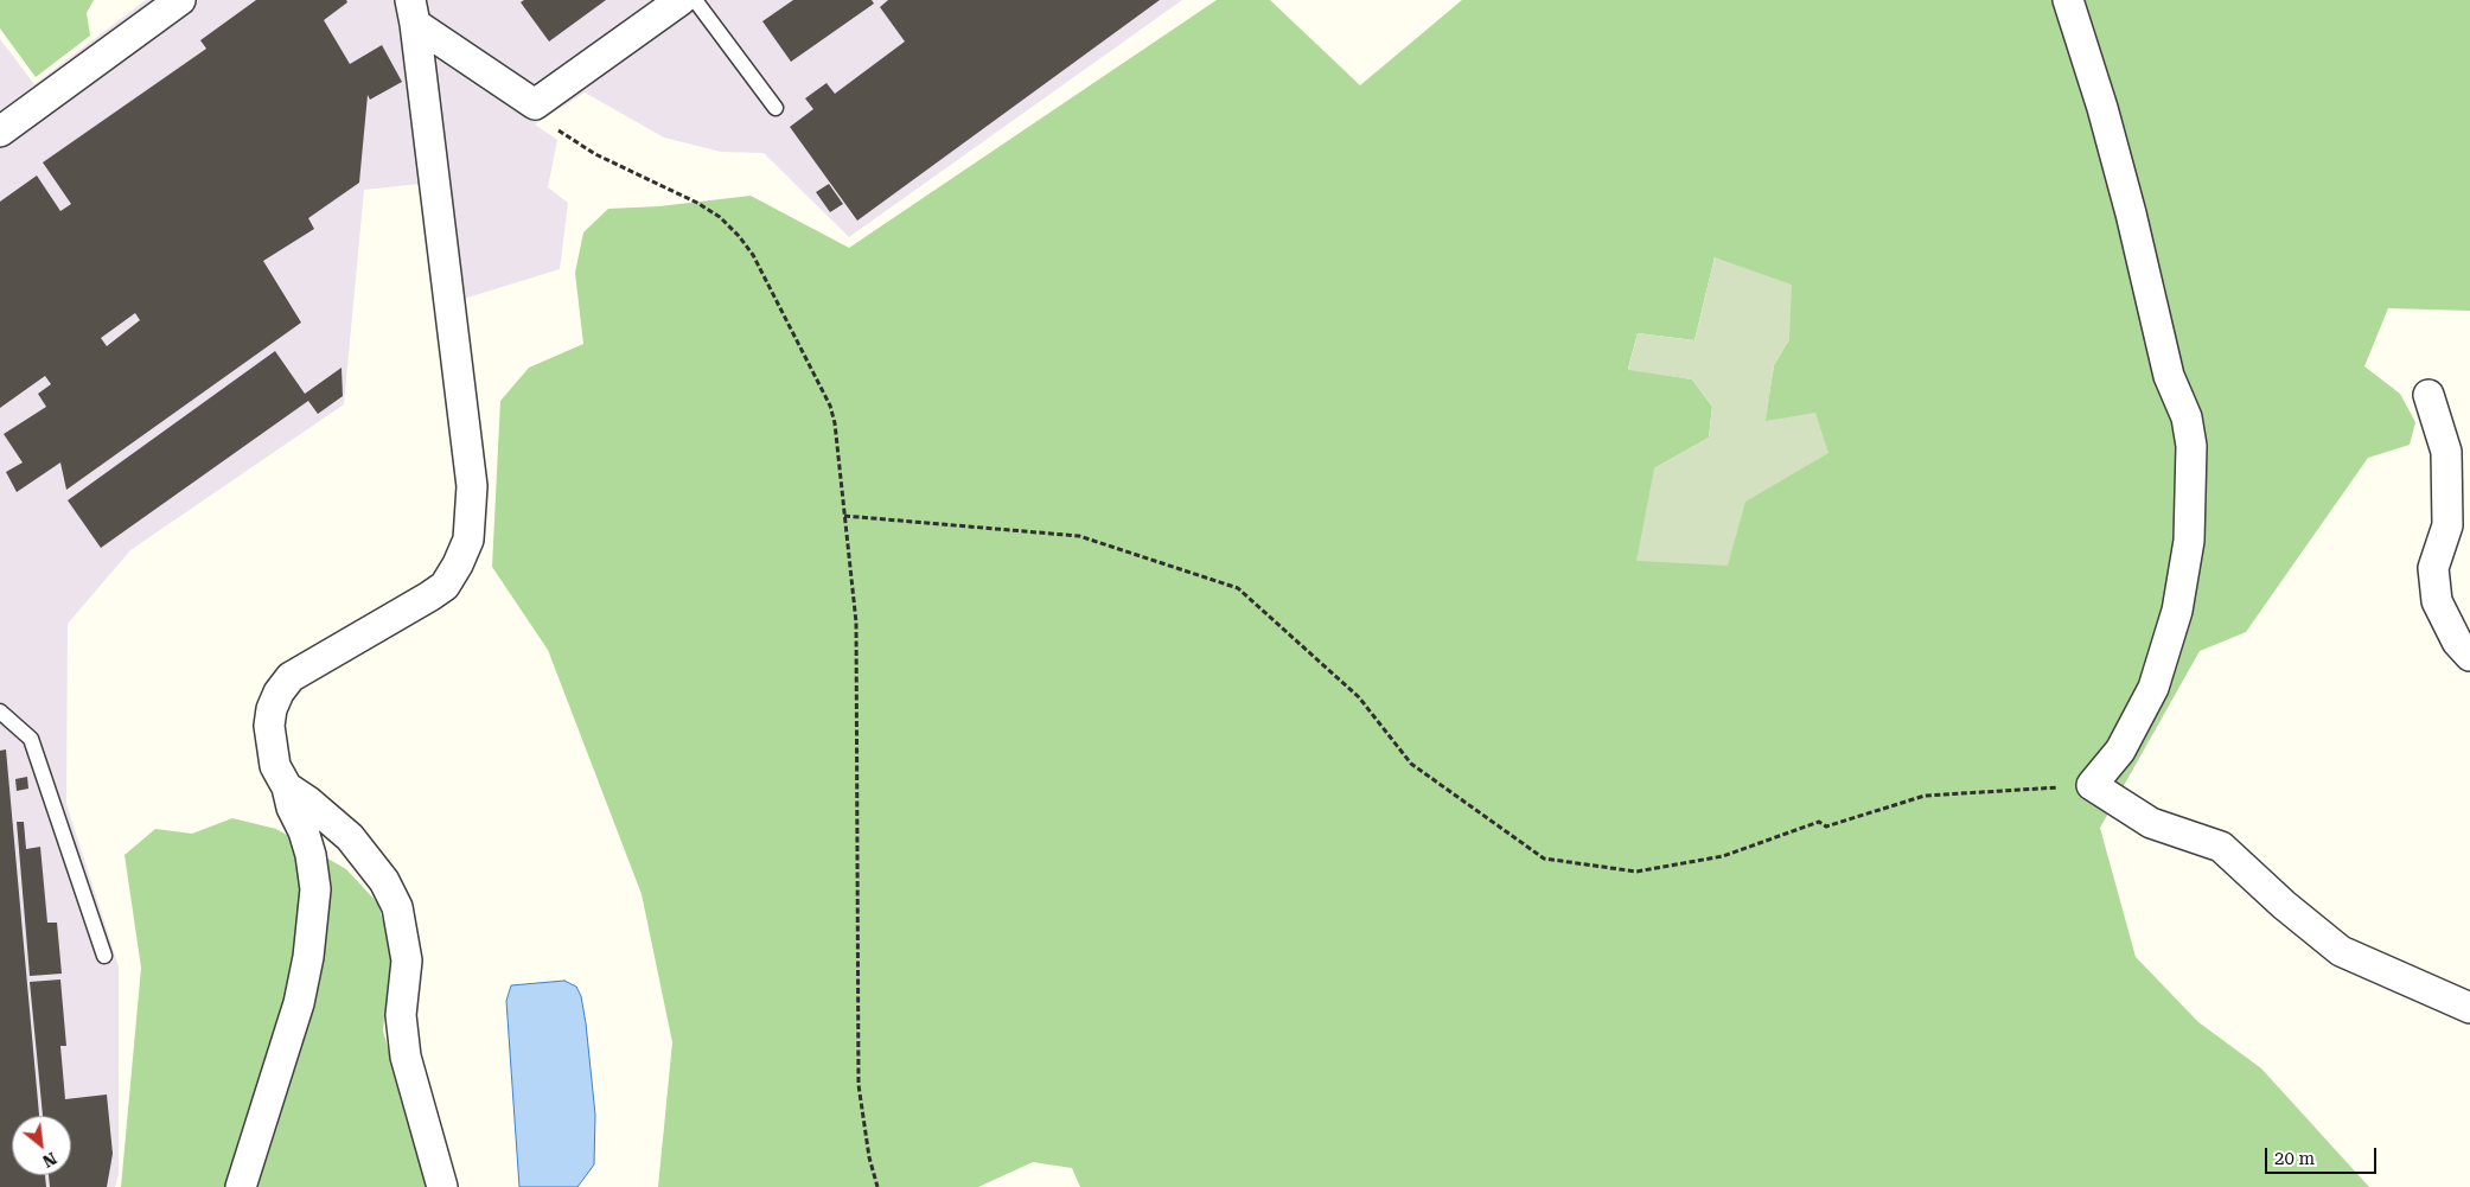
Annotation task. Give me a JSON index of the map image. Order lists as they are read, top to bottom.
{
  "scale_bar": "20 m",
  "north": "bottom right"
}
